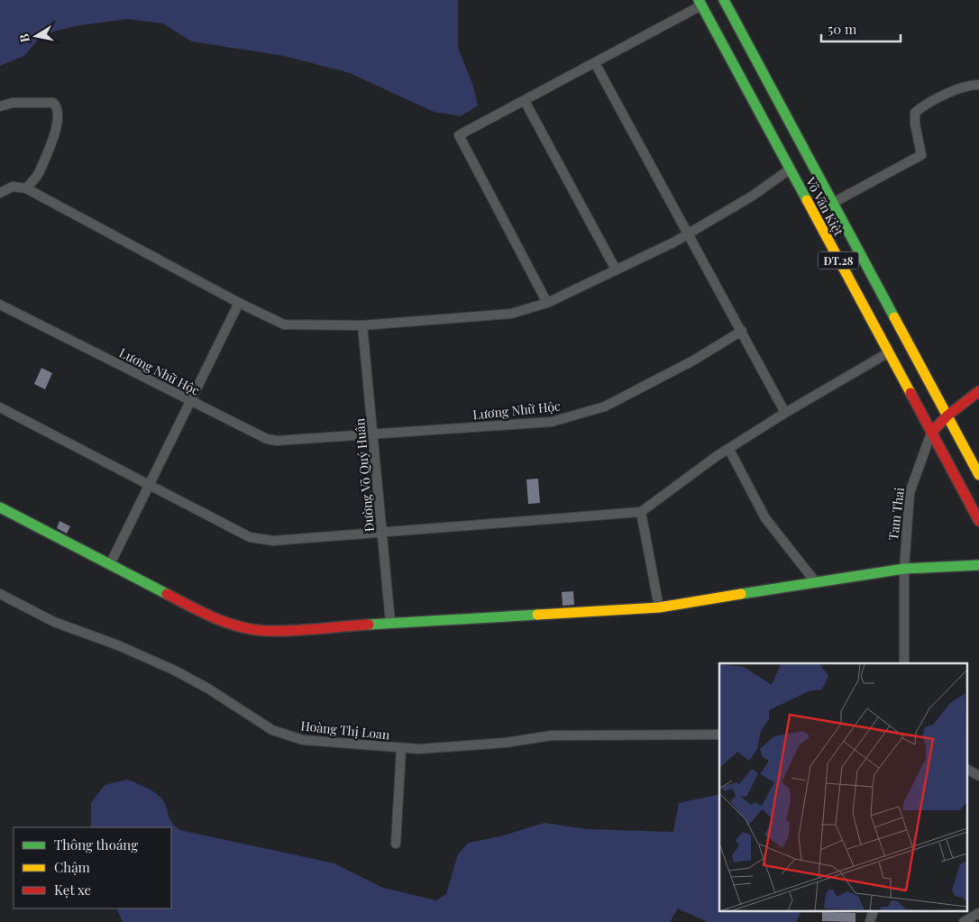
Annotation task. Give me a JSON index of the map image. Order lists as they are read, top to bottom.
{
  "streets": {
    "main road": ["Võ Văn Kiệt", "ĐT.28", "Tam Thai"],
    "street": ["Lương Nhữ Hộc", "Đường Võ Quý Huân", "Hoàng Thị Loan"]
  },
  "crossings": [
    ["Võ Văn Kiệt", "Tam Thai"],
    ["Lương Nhữ Hộc", "Đường Võ Quý Huân"]
  ],
  "legend": ["Thông thoáng", "Chậm", "Kẹt xe"],
  "scale_bar": "50 m",
  "north": "left"
}
